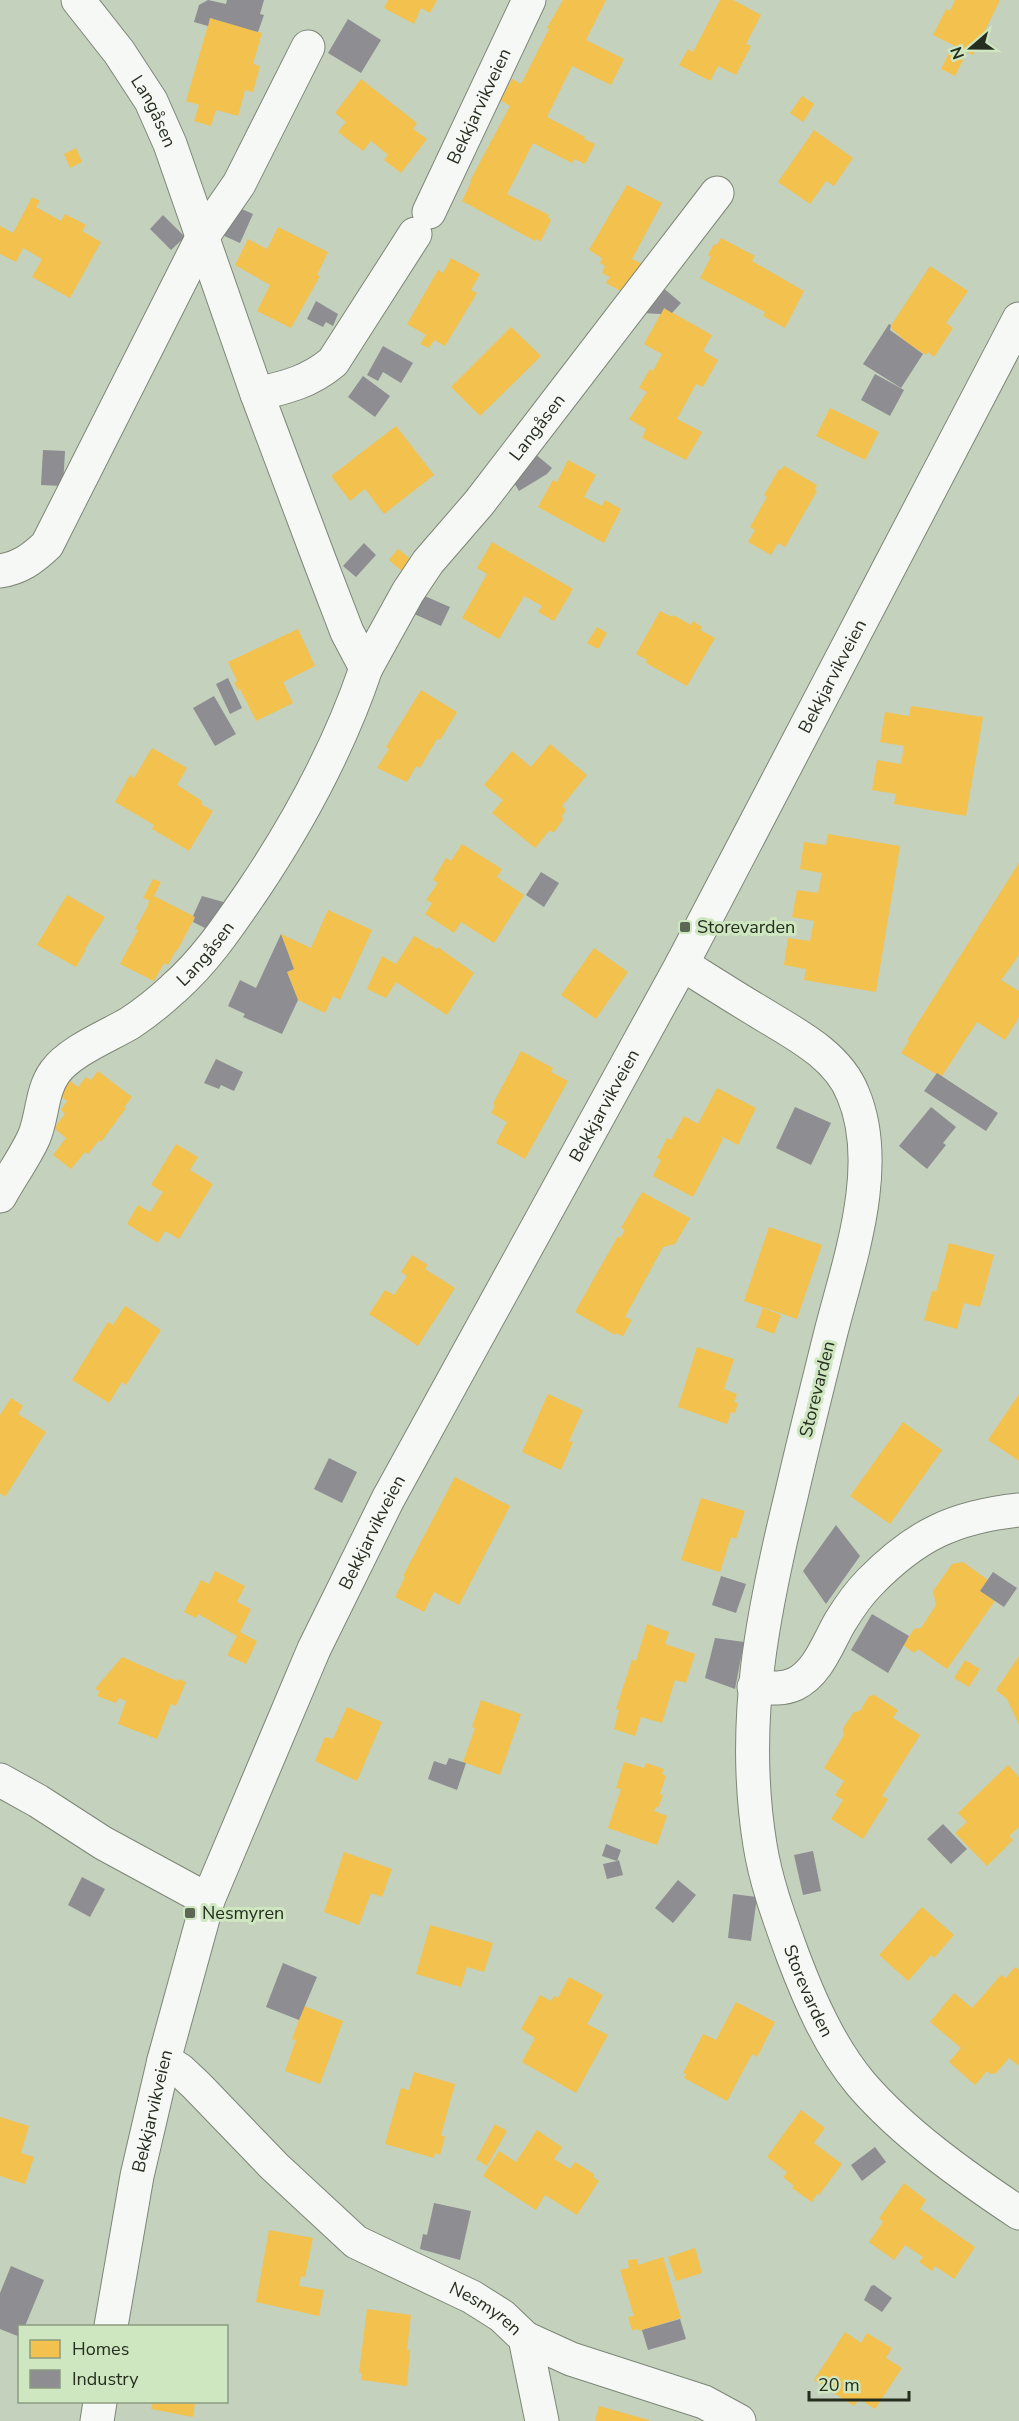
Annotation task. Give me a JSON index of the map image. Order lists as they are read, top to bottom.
{
  "streets": {
    "street": [
      "Bekkjarvikveien",
      "Langåsen",
      "Storevarden",
      "Nesmyren"
    ]
  },
  "crossings": [
    ["Bekkjarvikveien", "Langåsen"],
    ["Bekkjarvikveien", "Storevarden"],
    ["Bekkjarvikveien", "Nesmyren"]
  ],
  "places": {
    "transit": ["Storevarden", "Nesmyren"]
  },
  "legend": ["Homes", "Industry"],
  "scale_bar": "20 m",
  "north": "left"
}
